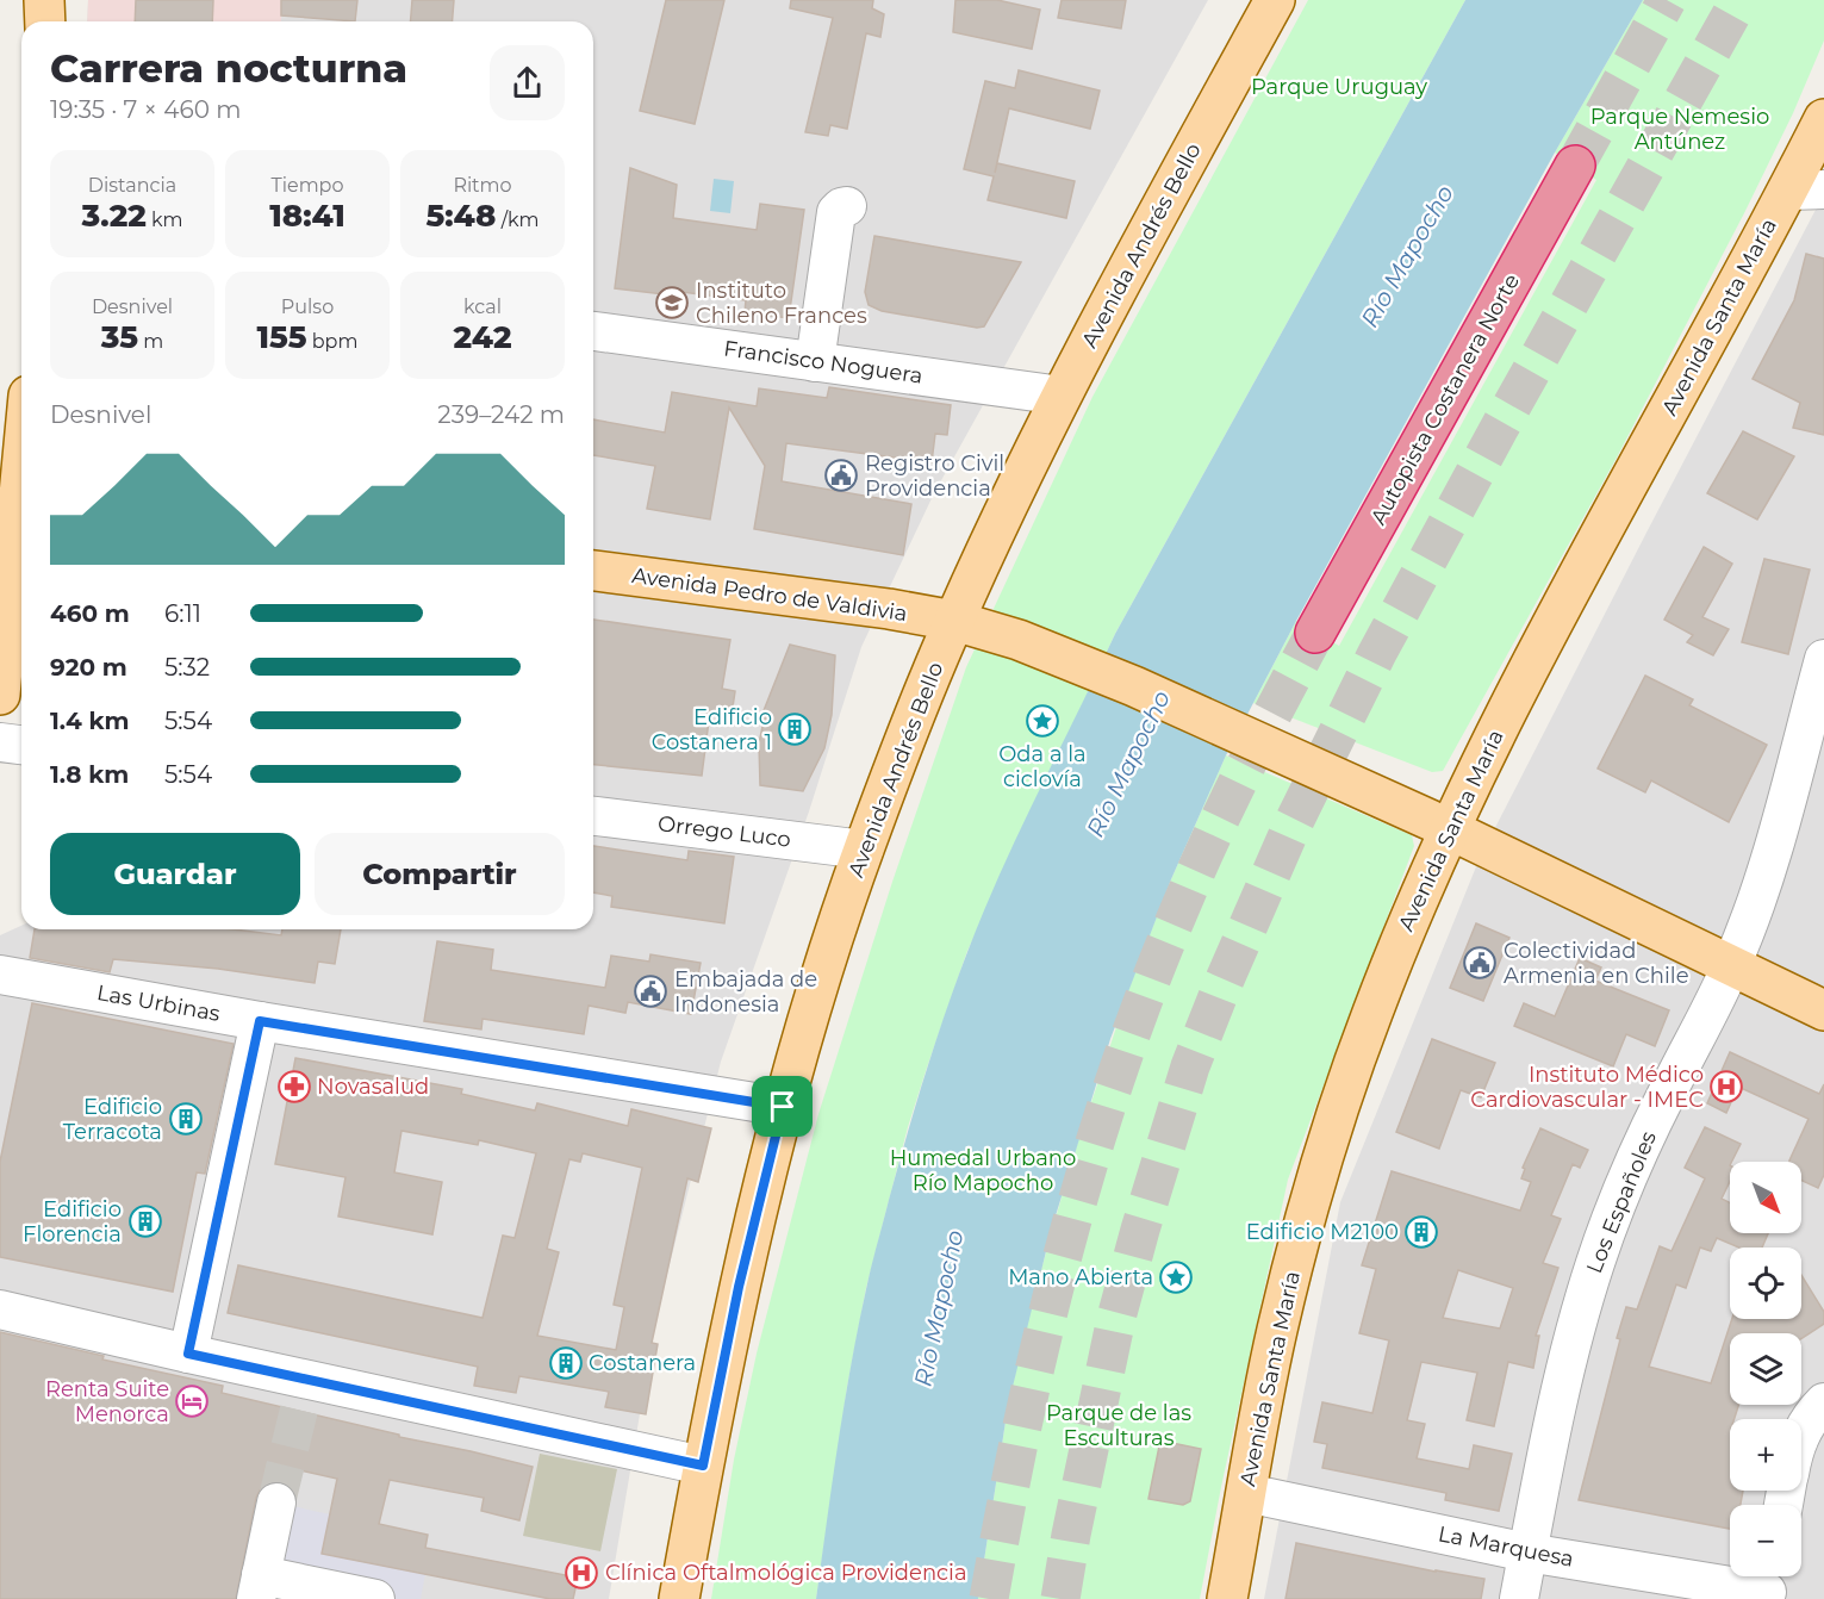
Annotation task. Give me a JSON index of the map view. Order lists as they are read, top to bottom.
{
  "streets": {
    "highway": ["Autopista Costanera Norte"],
    "main road": ["Avenida Andrés Bello", "Avenida Santa María", "Avenida Pedro de Valdivia"],
    "street": [
      "Francisco Noguera",
      "Orrego Luco",
      "Las Urbinas",
      "Los Españoles",
      "La Marquesa"
    ]
  },
  "crossings": [
    ["Avenida Andrés Bello", "Francisco Noguera"],
    ["Avenida Andrés Bello", "Avenida Pedro de Valdivia"],
    ["Avenida Andrés Bello", "Orrego Luco"],
    ["Avenida Andrés Bello", "Las Urbinas"],
    ["Avenida Santa María", "Avenida Pedro de Valdivia"],
    ["Avenida Santa María", "La Marquesa"],
    ["Avenida Pedro de Valdivia", "Los Españoles"],
    ["Los Españoles", "La Marquesa"]
  ],
  "water": ["Río Mapocho"],
  "parks": [
    "Parque Uruguay",
    "Parque Nemesio Antúnez",
    "Humedal Urbano Río Mapocho",
    "Parque de las Esculturas"
  ],
  "places": {
    "school or university": ["Instituto Chileno Frances"],
    "public building": ["Registro Civil Providencia", "Colectividad Armenia en Chile", "Embajada de Indonesia"],
    "place": ["Oda a la ciclovía", "Mano Abierta"],
    "building": [
      "Edificio Costanera 1",
      "Edificio Terracota",
      "Edificio Florencia",
      "Edificio M2100",
      "Costanera"
    ],
    "pharmacy": ["Novasalud"],
    "hospital": ["Instituto Médico Cardiovascular - IMEC", "Clínica Oftalmológica Providencia"],
    "hotel": ["Renta Suite Menorca"]
  },
  "north": "bottom right",
  "page": {
    "heading": ["Carrera nocturna", "19:35 · 7 × 460 m"],
    "stats": [
      ["Distancia", "3.22 km"],
      ["Tiempo", "18:41"],
      ["Ritmo", "5:48 /km"],
      ["Desnivel", "35 m"],
      ["Pulso", "155 bpm"],
      ["kcal", "242"]
    ],
    "chart": ["Desnivel", "239–242 m"],
    "list": [
      {
        "name": "460 m",
        "note": "6:11"
      },
      {
        "name": "920 m",
        "note": "5:32"
      },
      {
        "name": "1.4 km",
        "note": "5:54"
      },
      {
        "name": "1.8 km",
        "note": "5:54"
      }
    ],
    "buttons": ["Guardar", "Compartir"],
    "map_buttons": ["+", "−"]
  }
}
